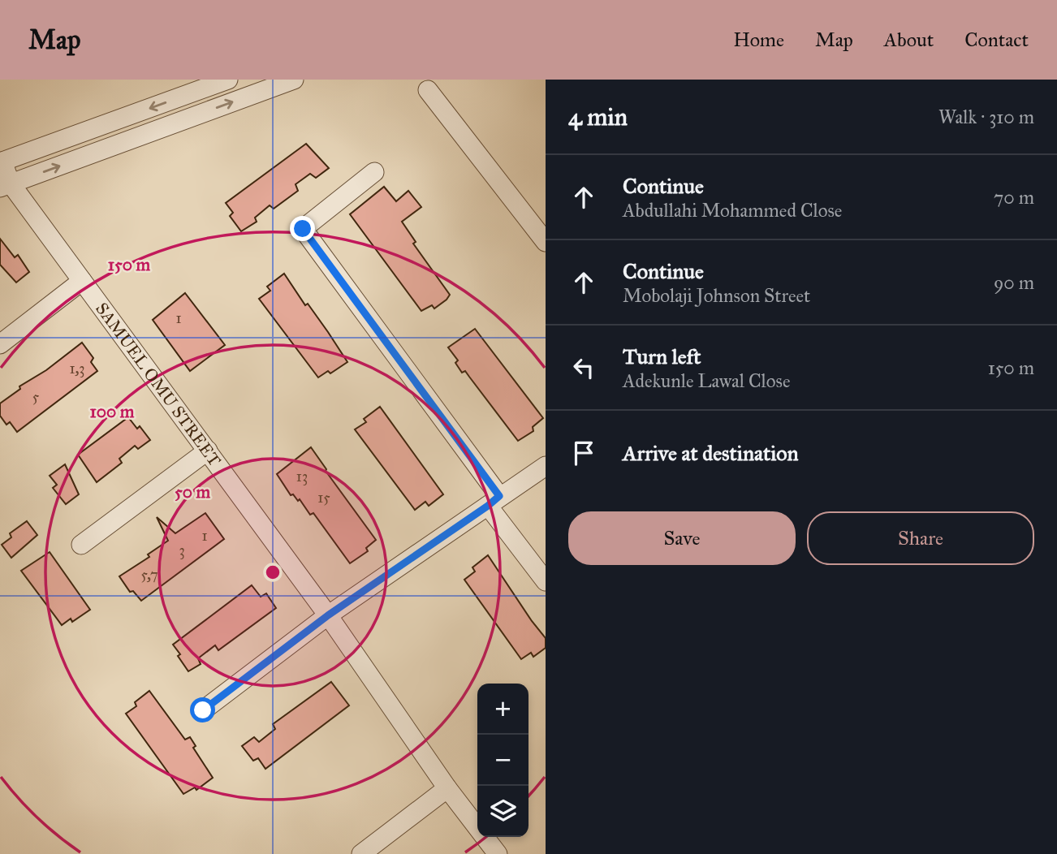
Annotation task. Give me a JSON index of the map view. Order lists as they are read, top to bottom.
{
  "streets": {
    "street": ["SAMUEL OMU STREET"]
  },
  "house_numbers": [
    "1",
    "1,3",
    "5",
    "13",
    "15",
    "1",
    "3",
    "5,7"
  ],
  "page": {
    "header": "Map",
    "nav": [
      "Home",
      "Map",
      "About",
      "Contact"
    ],
    "heading": ["4 min", "Walk · 310 m"],
    "list": [
      ["Continue", "Abdullahi Mohammed Close", "70 m"],
      ["Continue", "Mobolaji Johnson Street", "90 m"],
      ["Turn left", "Adekunle Lawal Close", "150 m"],
      "Arrive at destination"
    ],
    "buttons": ["Save", "Share"],
    "map_buttons": ["+", "−"]
  },
  "rings": ["150 m", "100 m", "50 m"]
}
